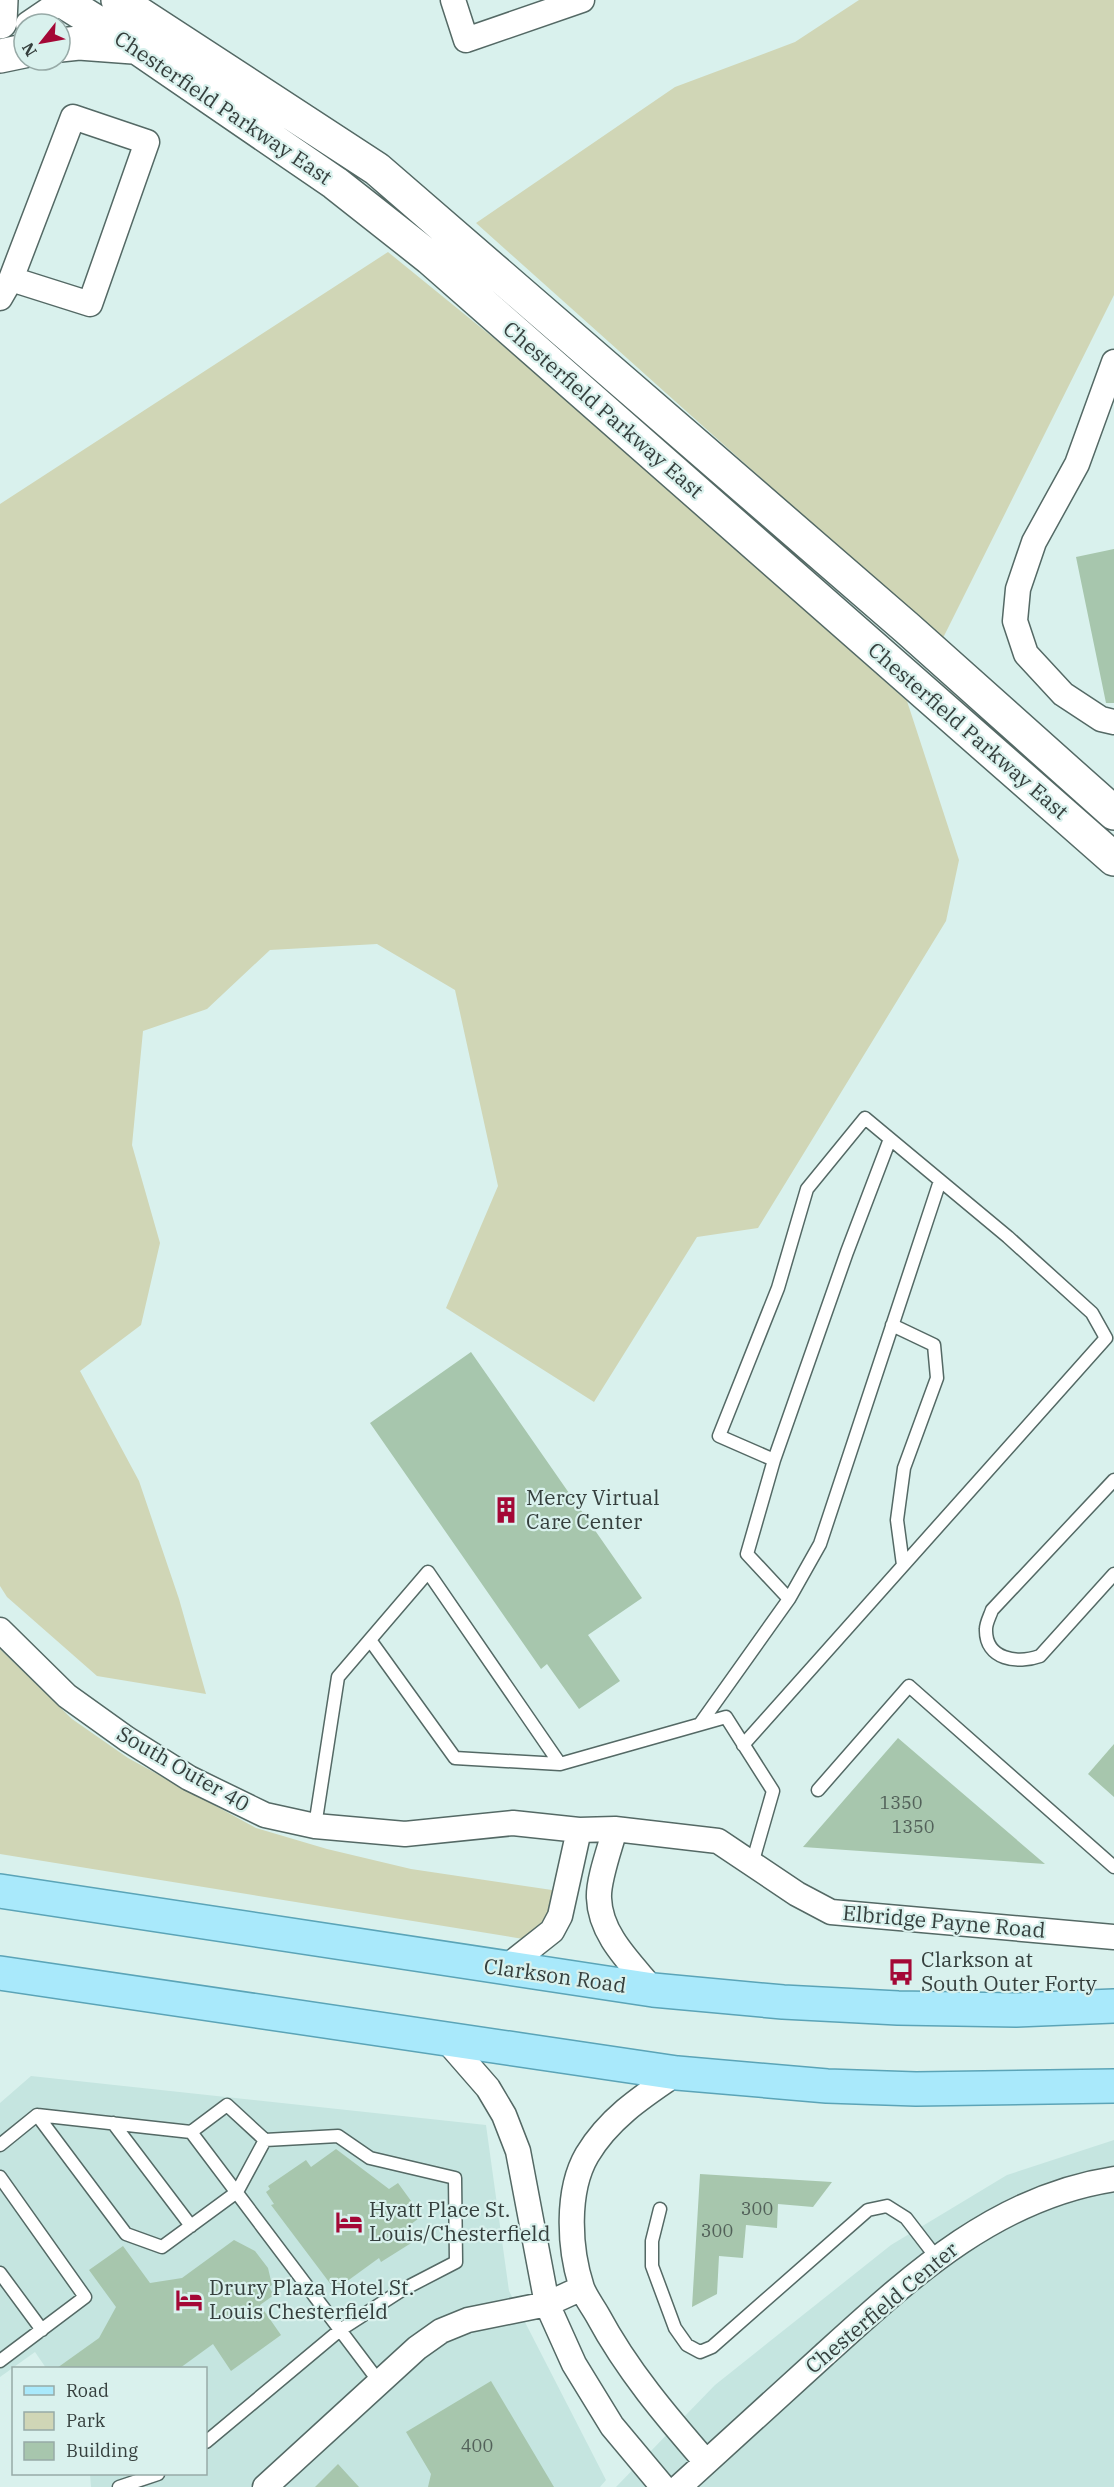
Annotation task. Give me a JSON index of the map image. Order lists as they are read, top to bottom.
{
  "streets": {
    "main road": ["Clarkson Road"],
    "street": [
      "Chesterfield Parkway East",
      "South Outer 40",
      "Elbridge Payne Road",
      "Chesterfield Center"
    ]
  },
  "crossings": [
    ["South Outer 40", "Elbridge Payne Road"]
  ],
  "places": {
    "building": ["Mercy Virtual Care Center"],
    "bus stop": ["Clarkson at South Outer Forty"],
    "hotel": ["Hyatt Place St. Louis/Chesterfield", "Drury Plaza Hotel St. Louis Chesterfield"]
  },
  "house_numbers": [
    "1350",
    "1350",
    "300",
    "300",
    "400"
  ],
  "legend": ["Road", "Park", "Building"],
  "north": "bottom left"
}
